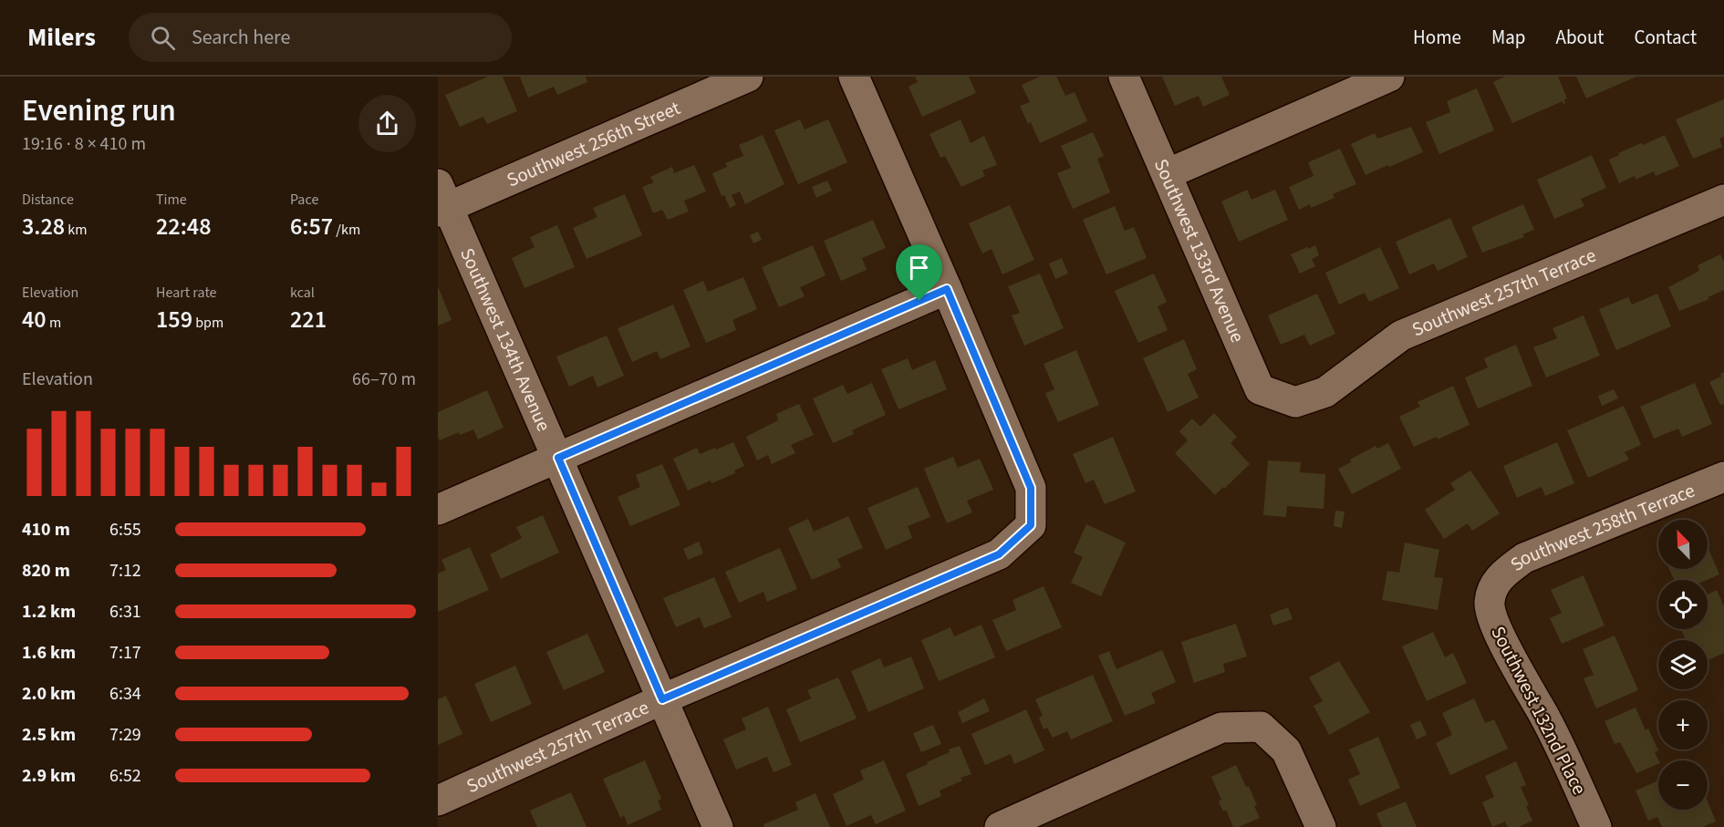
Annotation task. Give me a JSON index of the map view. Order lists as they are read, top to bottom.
{
  "streets": {
    "street": [
      "Southwest 256th Street",
      "Southwest 133rd Avenue",
      "Southwest 257th Terrace",
      "Southwest 134th Avenue",
      "Southwest 258th Terrace",
      "Southwest 132nd Place"
    ]
  },
  "crossings": [
    ["Southwest 256th Street", "Southwest 134th Avenue"],
    ["Southwest 133rd Avenue", "Southwest 257th Terrace"],
    ["Southwest 257th Terrace", "Southwest 134th Avenue"],
    ["Southwest 258th Terrace", "Southwest 132nd Place"]
  ],
  "north": "top left",
  "page": {
    "header": "Milers",
    "search": "Search here",
    "nav": [
      "Home",
      "Map",
      "About",
      "Contact"
    ],
    "heading": ["Evening run", "19:16 · 8 × 410 m"],
    "stats": [
      ["Distance", "3.28 km"],
      ["Time", "22:48"],
      ["Pace", "6:57 /km"],
      ["Elevation", "40 m"],
      ["Heart rate", "159 bpm"],
      ["kcal", "221"]
    ],
    "chart": ["Elevation", "66–70 m"],
    "list": [
      {
        "name": "410 m",
        "note": "6:55"
      },
      {
        "name": "820 m",
        "note": "7:12"
      },
      {
        "name": "1.2 km",
        "note": "6:31"
      },
      {
        "name": "1.6 km",
        "note": "7:17"
      },
      {
        "name": "2.0 km",
        "note": "6:34"
      },
      {
        "name": "2.5 km",
        "note": "7:29"
      },
      {
        "name": "2.9 km",
        "note": "6:52"
      }
    ],
    "map_buttons": ["+", "−"]
  }
}
